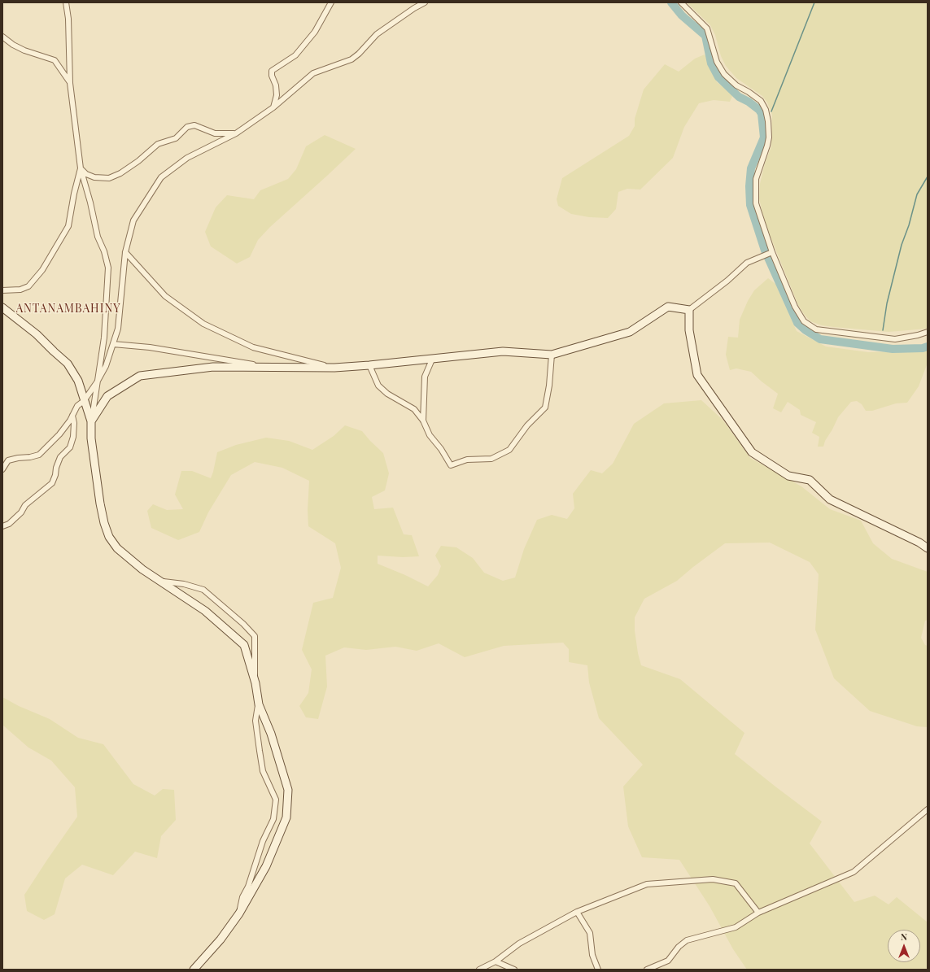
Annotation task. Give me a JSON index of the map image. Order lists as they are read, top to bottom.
{
  "districts": ["ANTANAMBAHINY"],
  "north": "top"
}
